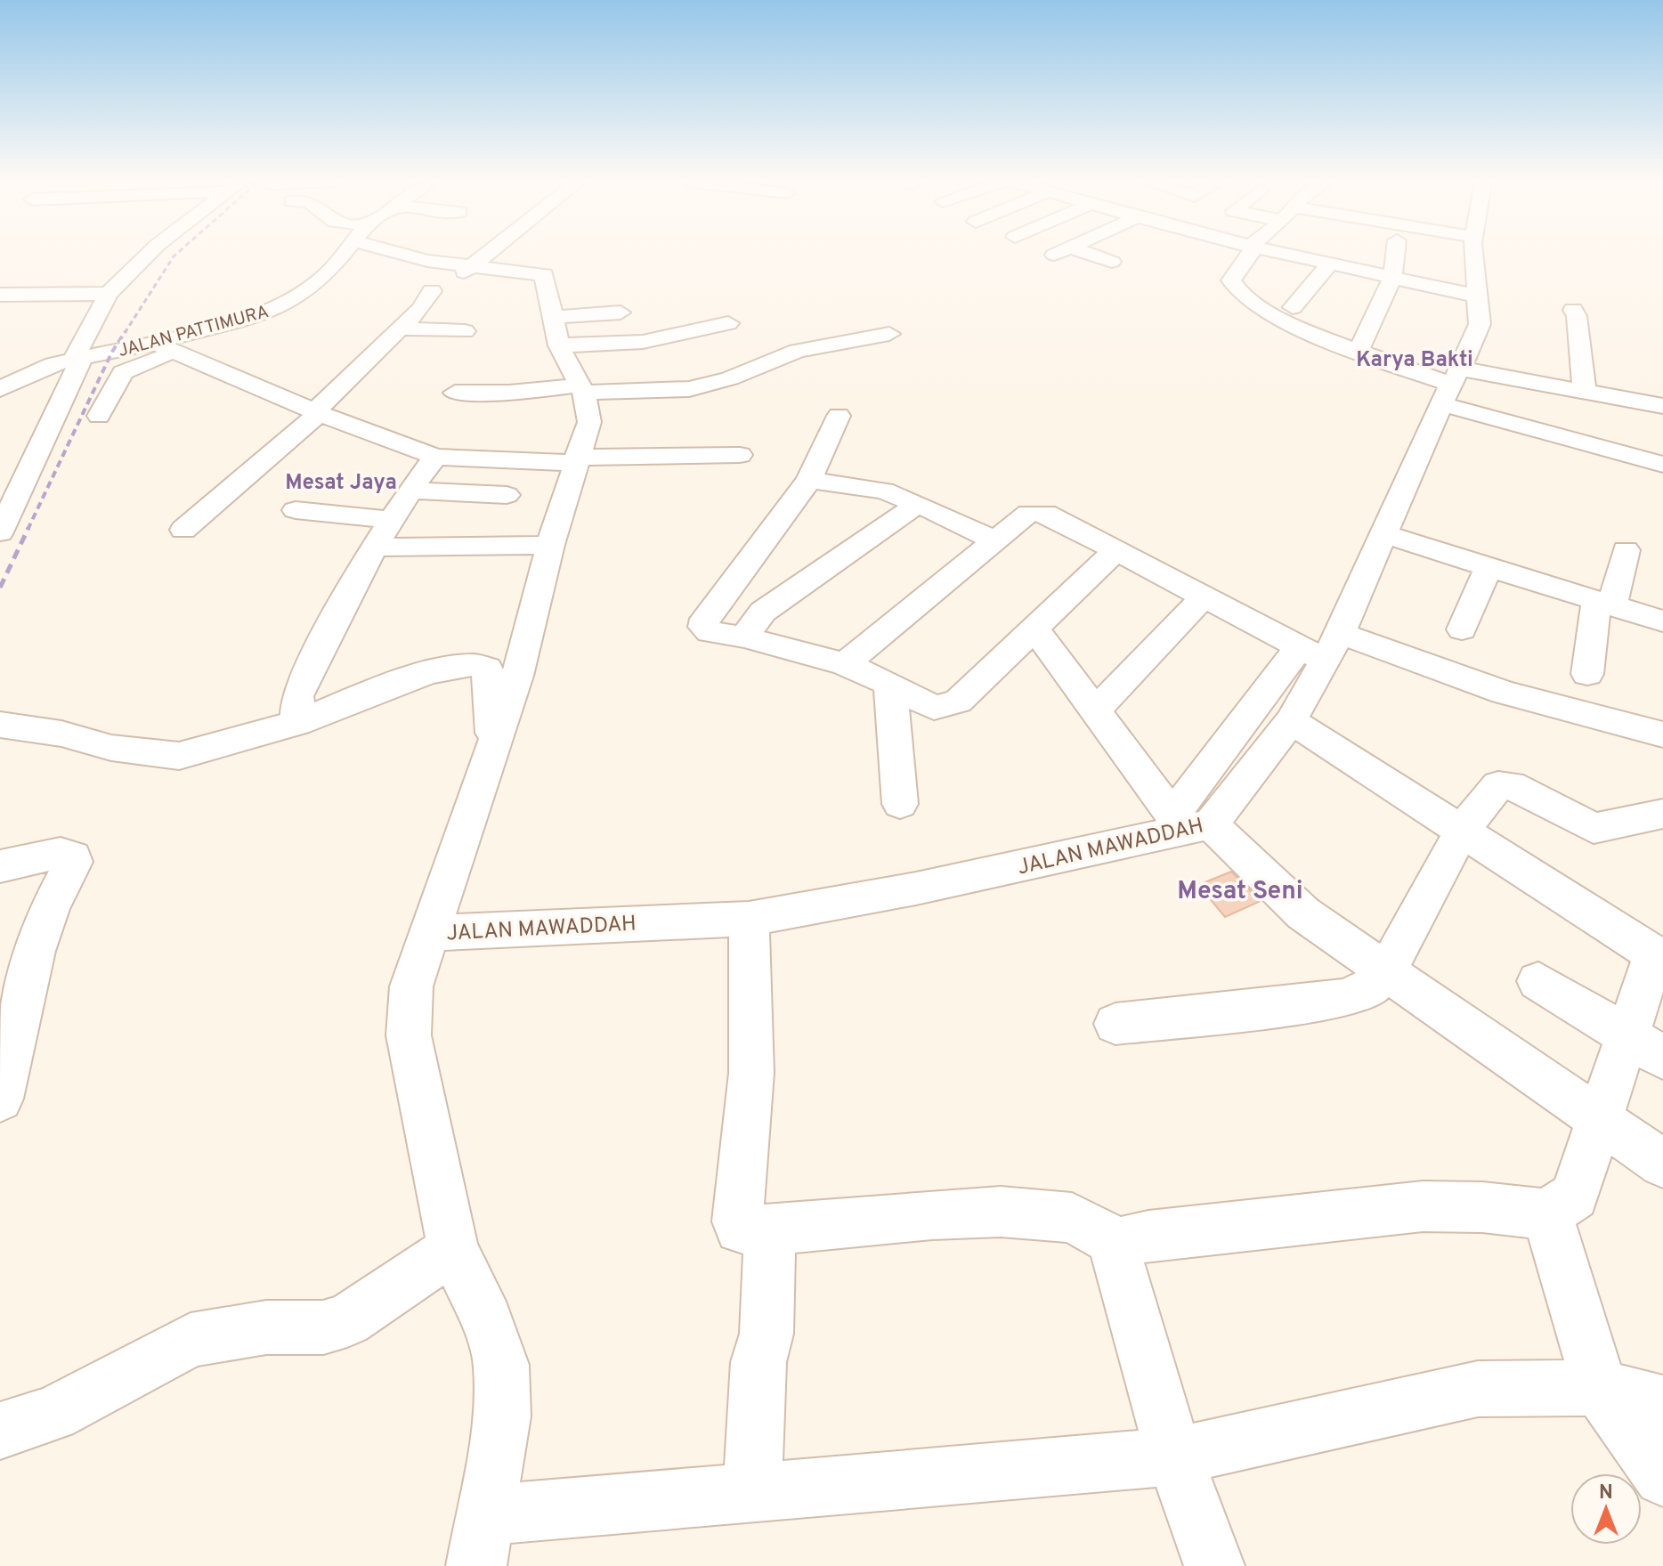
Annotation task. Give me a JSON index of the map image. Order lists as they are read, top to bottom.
{
  "streets": {
    "street": ["JALAN PATTIMURA", "JALAN MAWADDAH"]
  },
  "districts": ["Karya Bakti", "Mesat Jaya", "Mesat Seni"],
  "north": "top"
}
